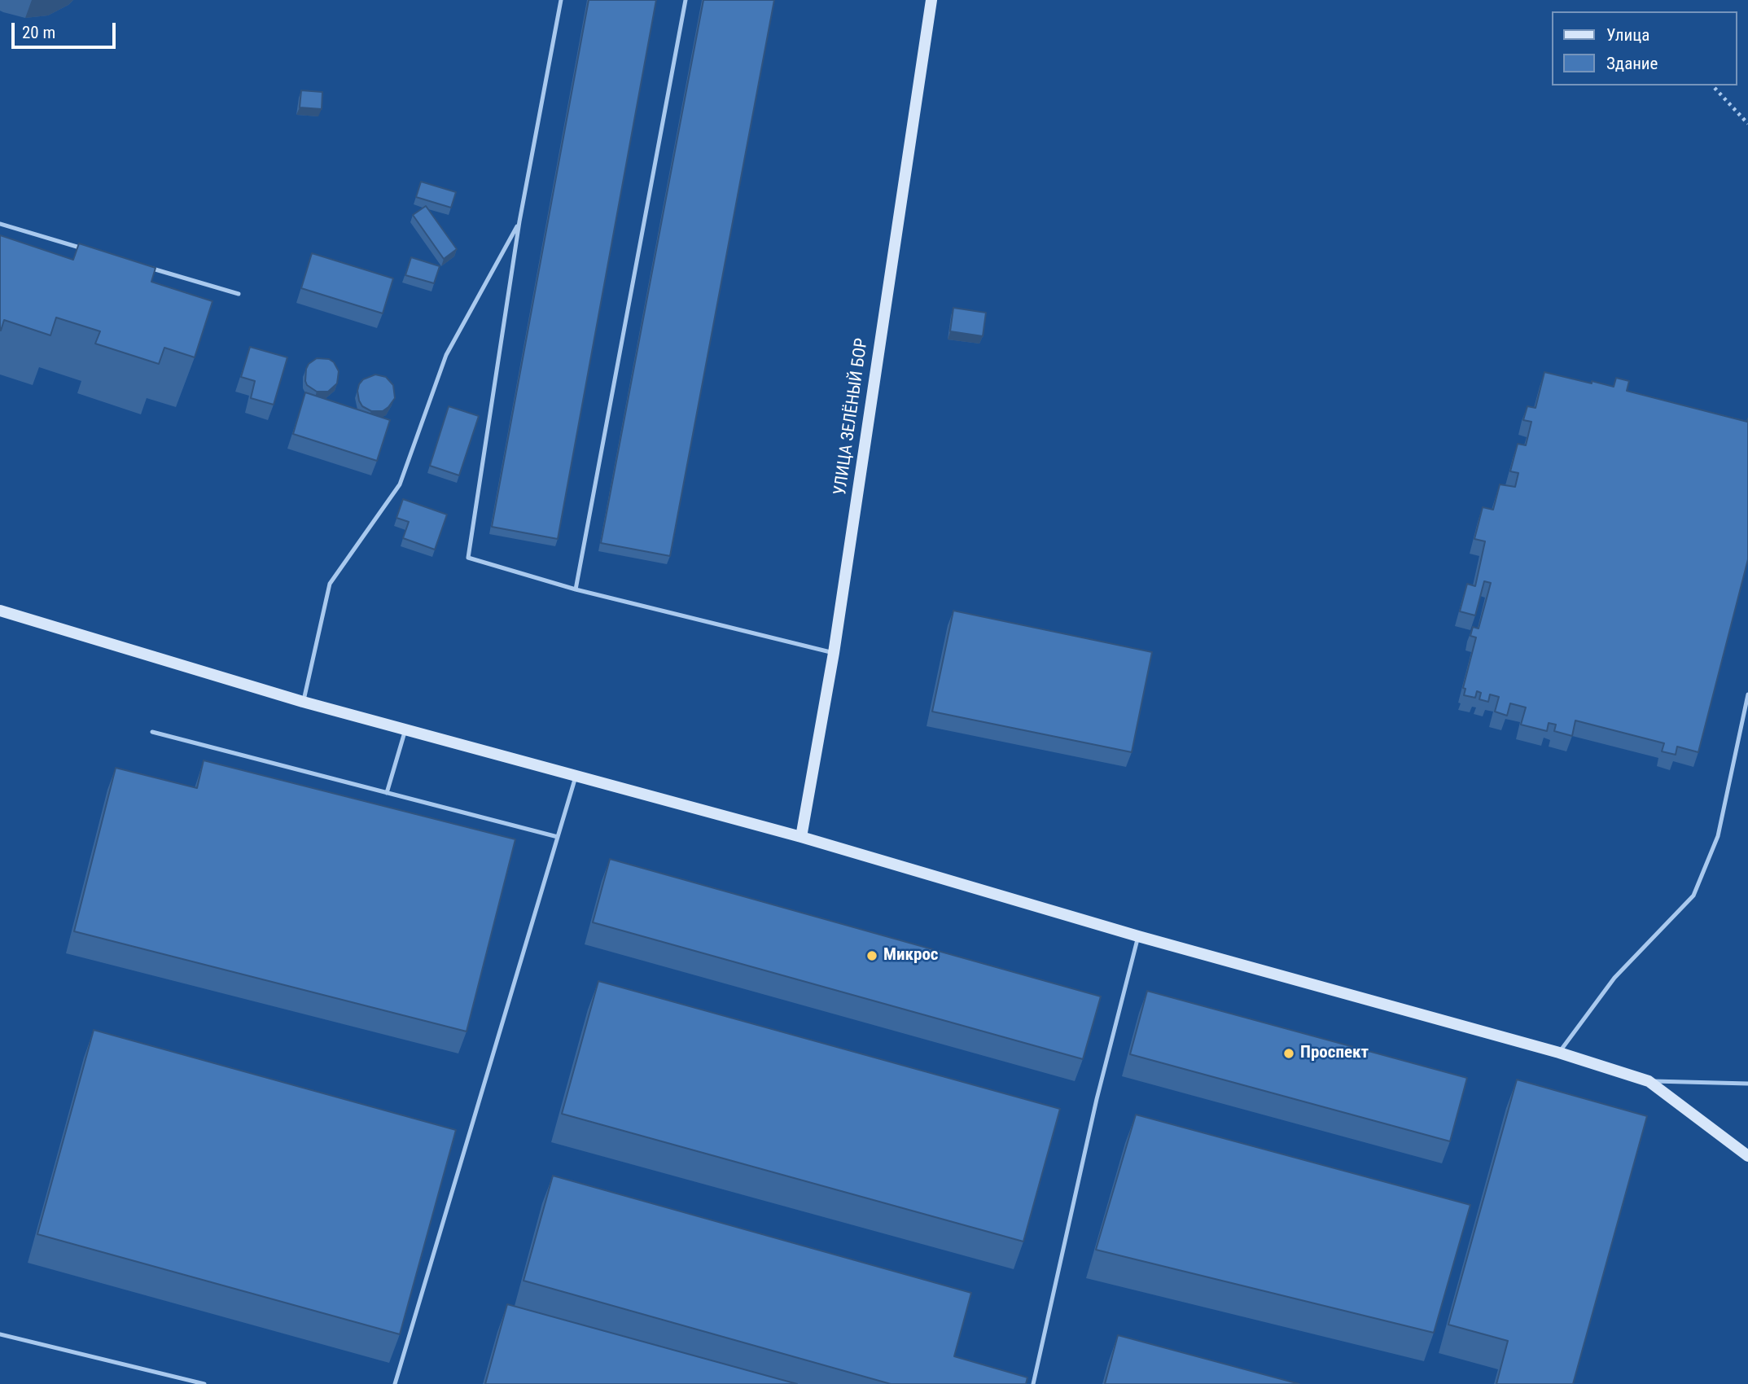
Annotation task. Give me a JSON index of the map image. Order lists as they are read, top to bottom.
{
  "streets": {
    "street": ["УЛИЦА ЗЕЛЁНЫЙ БОР"]
  },
  "places": ["Микрос", "Проспект"],
  "legend": ["Улица", "Здание"],
  "scale_bar": "20 m"
}
